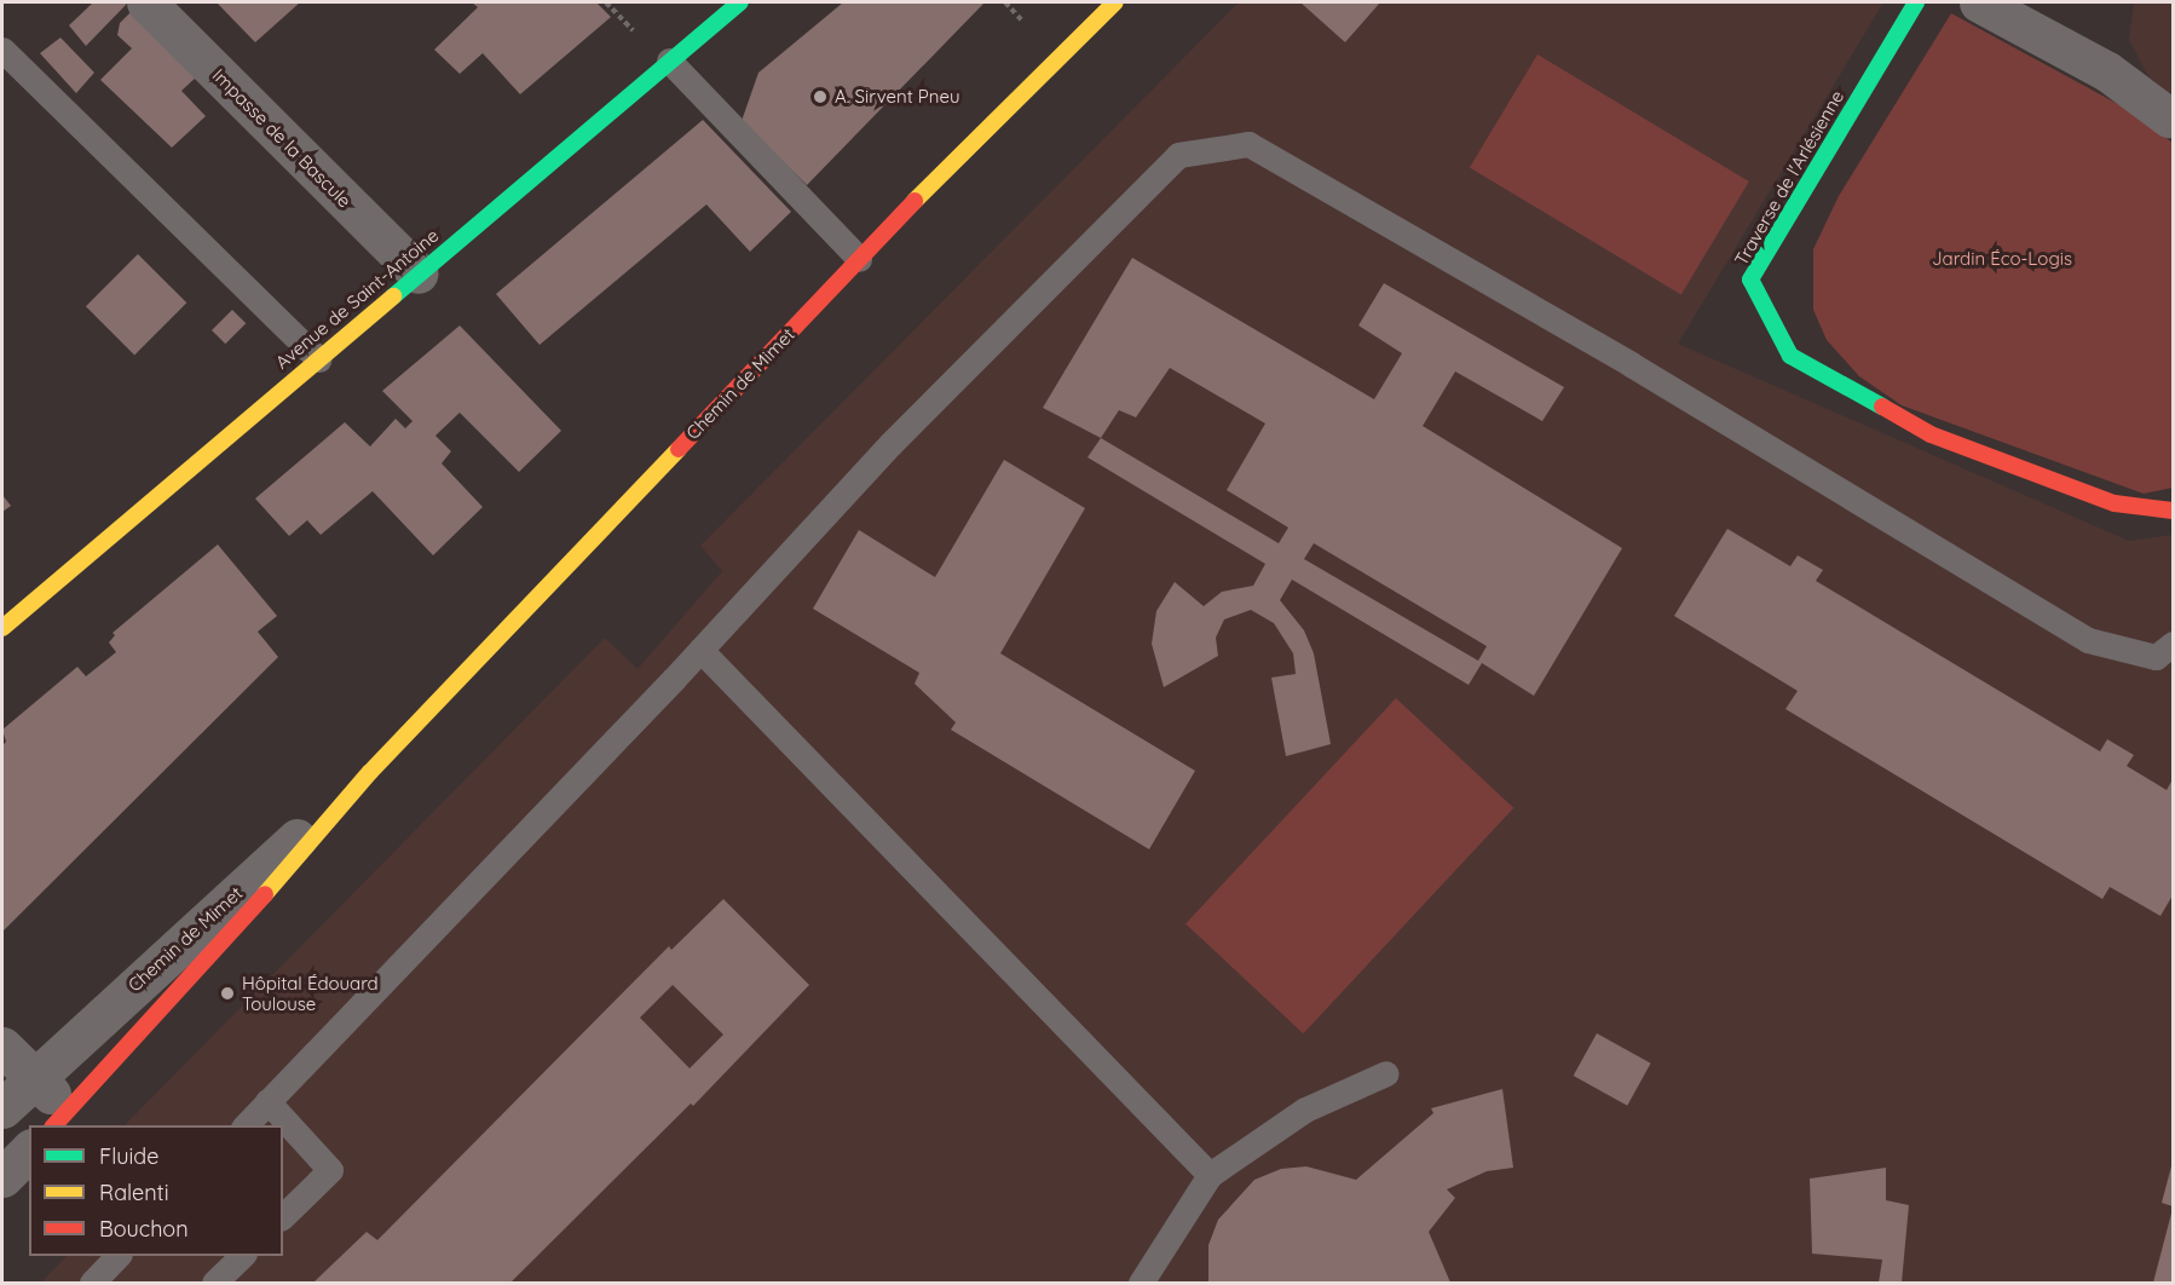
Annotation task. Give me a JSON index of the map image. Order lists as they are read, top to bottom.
{
  "streets": {
    "street": [
      "Impasse de la Bascule",
      "Traverse de l'Arlésienne",
      "Avenue de Saint-Antoine",
      "Chemin de Mimet"
    ]
  },
  "crossings": [
    ["Impasse de la Bascule", "Avenue de Saint-Antoine"]
  ],
  "parks": ["Jardin Éco-Logis"],
  "places": ["A. Sirvent Pneu", "Hôpital Édouard Toulouse"],
  "legend": ["Fluide", "Ralenti", "Bouchon"]
}
